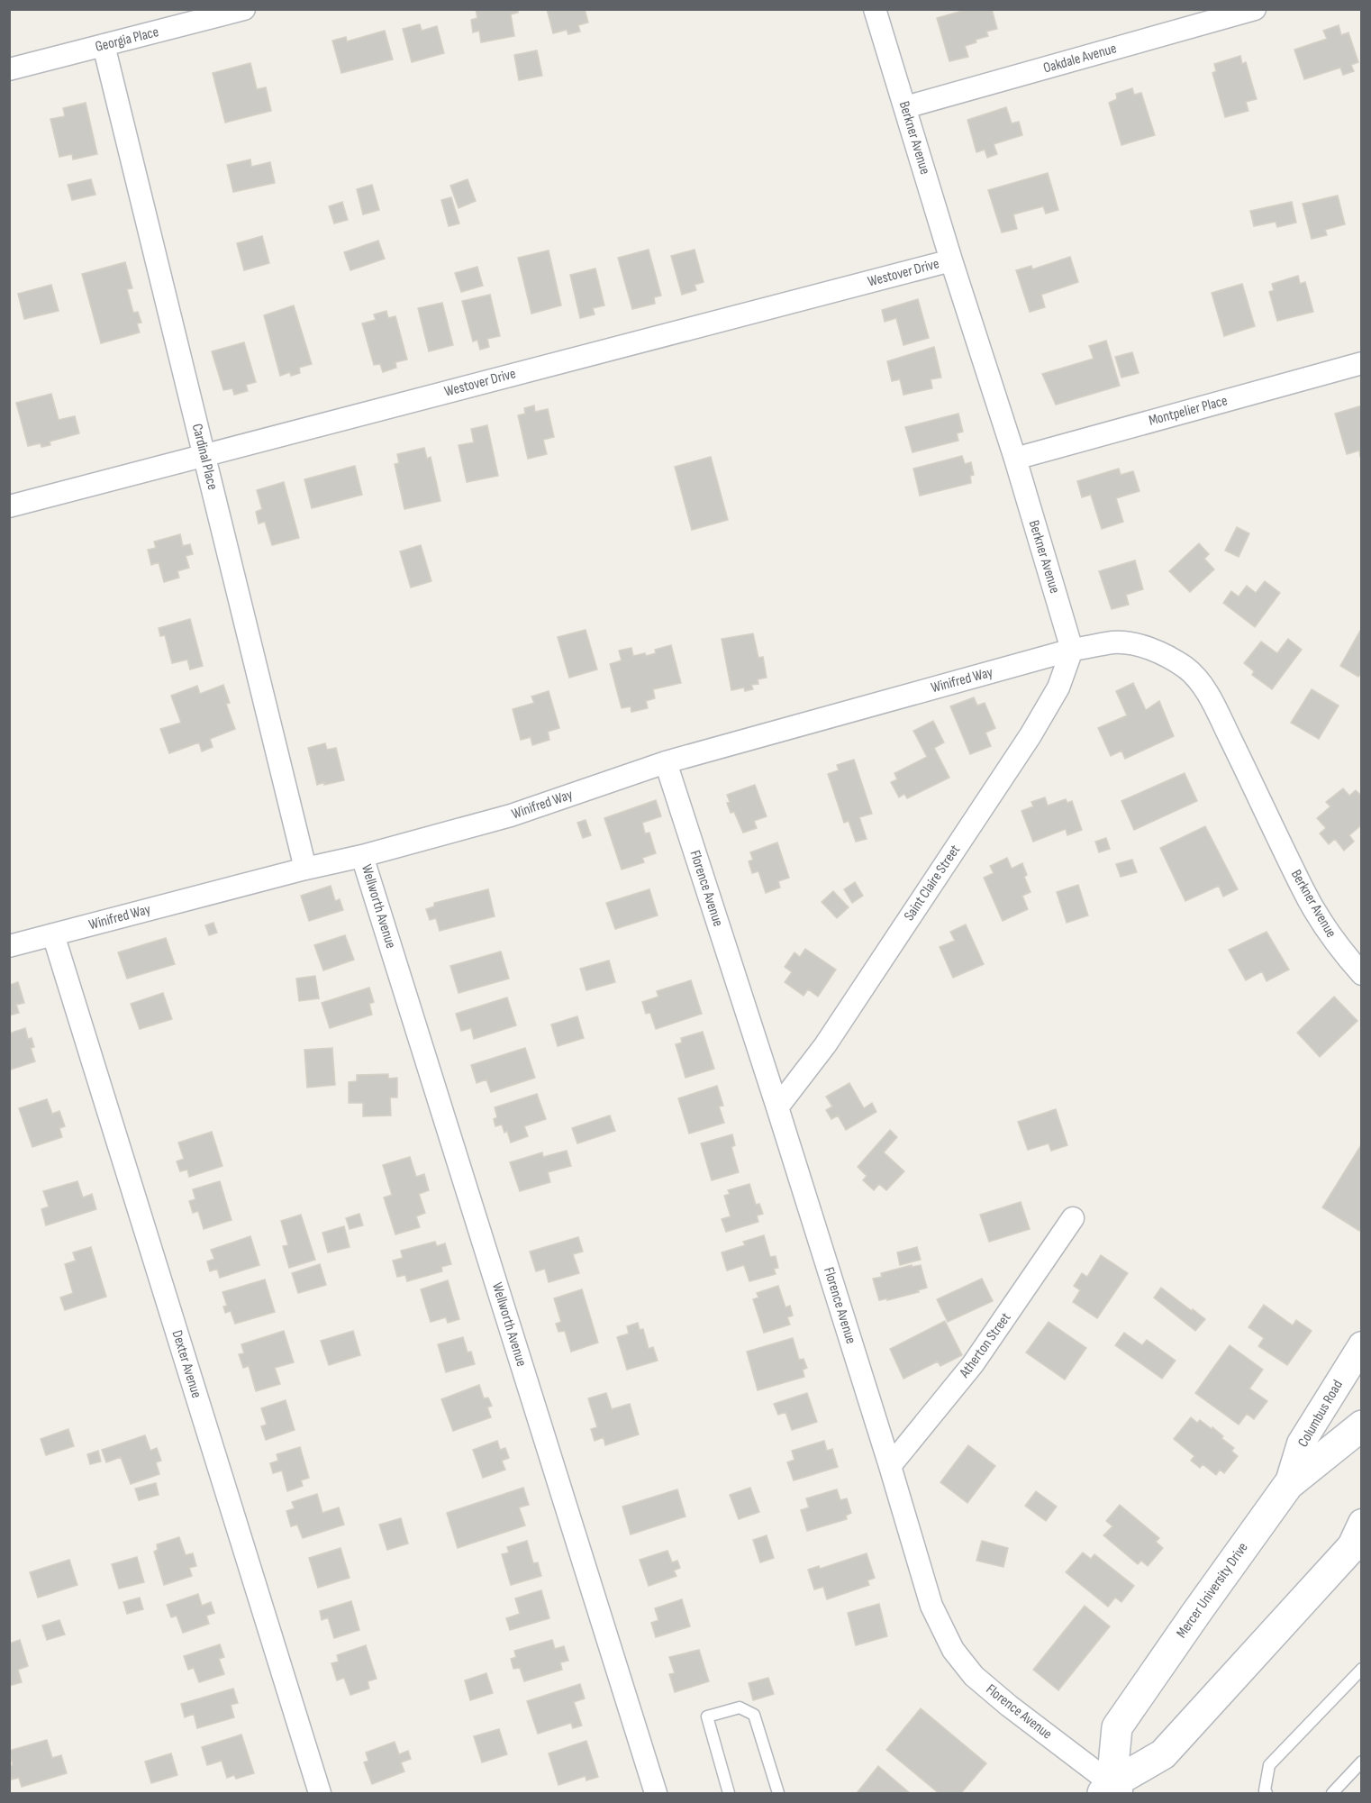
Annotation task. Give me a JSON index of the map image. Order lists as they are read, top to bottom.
{
  "streets": {
    "main road": ["Mercer University Drive"],
    "street": [
      "Georgia Place",
      "Oakdale Avenue",
      "Berkner Avenue",
      "Westover Drive",
      "Montpelier Place",
      "Cardinal Place",
      "Winifred Way",
      "Saint Claire Street",
      "Florence Avenue",
      "Wellworth Avenue",
      "Atherton Street",
      "Dexter Avenue",
      "Columbus Road"
    ]
  },
  "crossings": [
    ["Georgia Place", "Cardinal Place"],
    ["Oakdale Avenue", "Berkner Avenue"],
    ["Berkner Avenue", "Westover Drive"],
    ["Berkner Avenue", "Montpelier Place"],
    ["Berkner Avenue", "Winifred Way"],
    ["Berkner Avenue", "Saint Claire Street"],
    ["Westover Drive", "Cardinal Place"],
    ["Cardinal Place", "Winifred Way"],
    ["Winifred Way", "Saint Claire Street"],
    ["Winifred Way", "Florence Avenue"],
    ["Winifred Way", "Wellworth Avenue"],
    ["Winifred Way", "Dexter Avenue"],
    ["Saint Claire Street", "Florence Avenue"],
    ["Florence Avenue", "Atherton Street"],
    ["Florence Avenue", "Mercer University Drive"],
    ["Columbus Road", "Mercer University Drive"]
  ]
}
